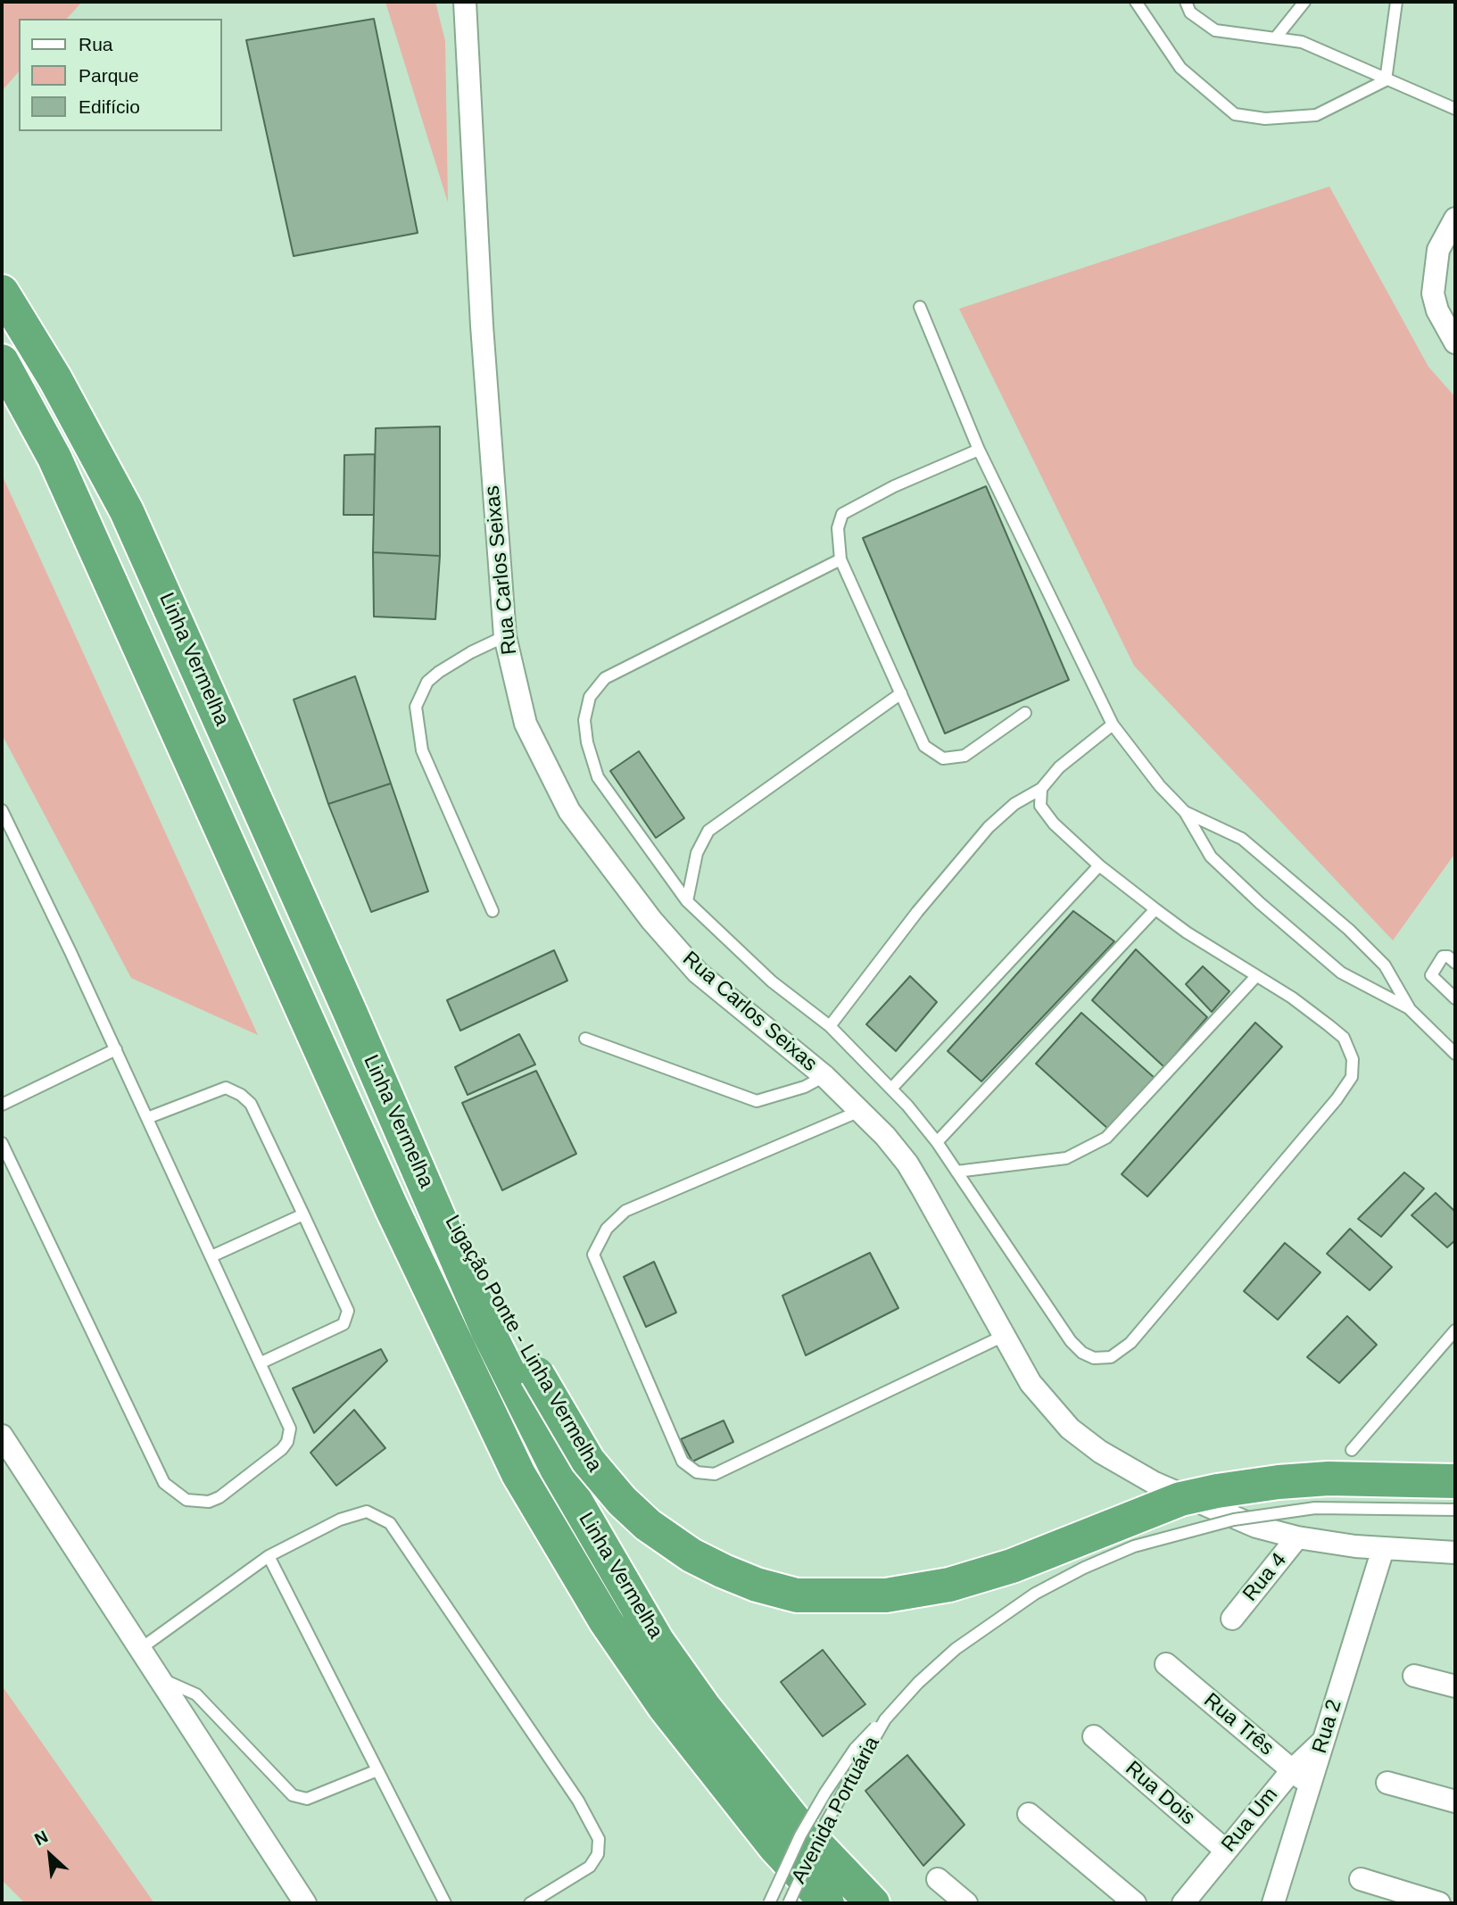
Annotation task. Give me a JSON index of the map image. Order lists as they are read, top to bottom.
{
  "streets": {
    "highway": ["Linha Vermelha", "Ligação Ponte - Linha Vermelha"],
    "street": [
      "Rua Carlos Seixas",
      "Rua 4",
      "Rua Três",
      "Rua 2",
      "Rua Dois",
      "Rua Um"
    ],
    "lane": ["Avenida Portuária"]
  },
  "crossings": [
    ["Rua Carlos Seixas", "Rua 4"],
    ["Rua Carlos Seixas", "Rua 2"],
    ["Linha Vermelha", "Ligação Ponte - Linha Vermelha"],
    ["Rua Três", "Rua 2"],
    ["Rua Três", "Rua Um"],
    ["Rua 2", "Rua Um"],
    ["Rua Dois", "Rua Um"]
  ],
  "legend": ["Rua", "Parque", "Edifício"],
  "north": "top left"
}
